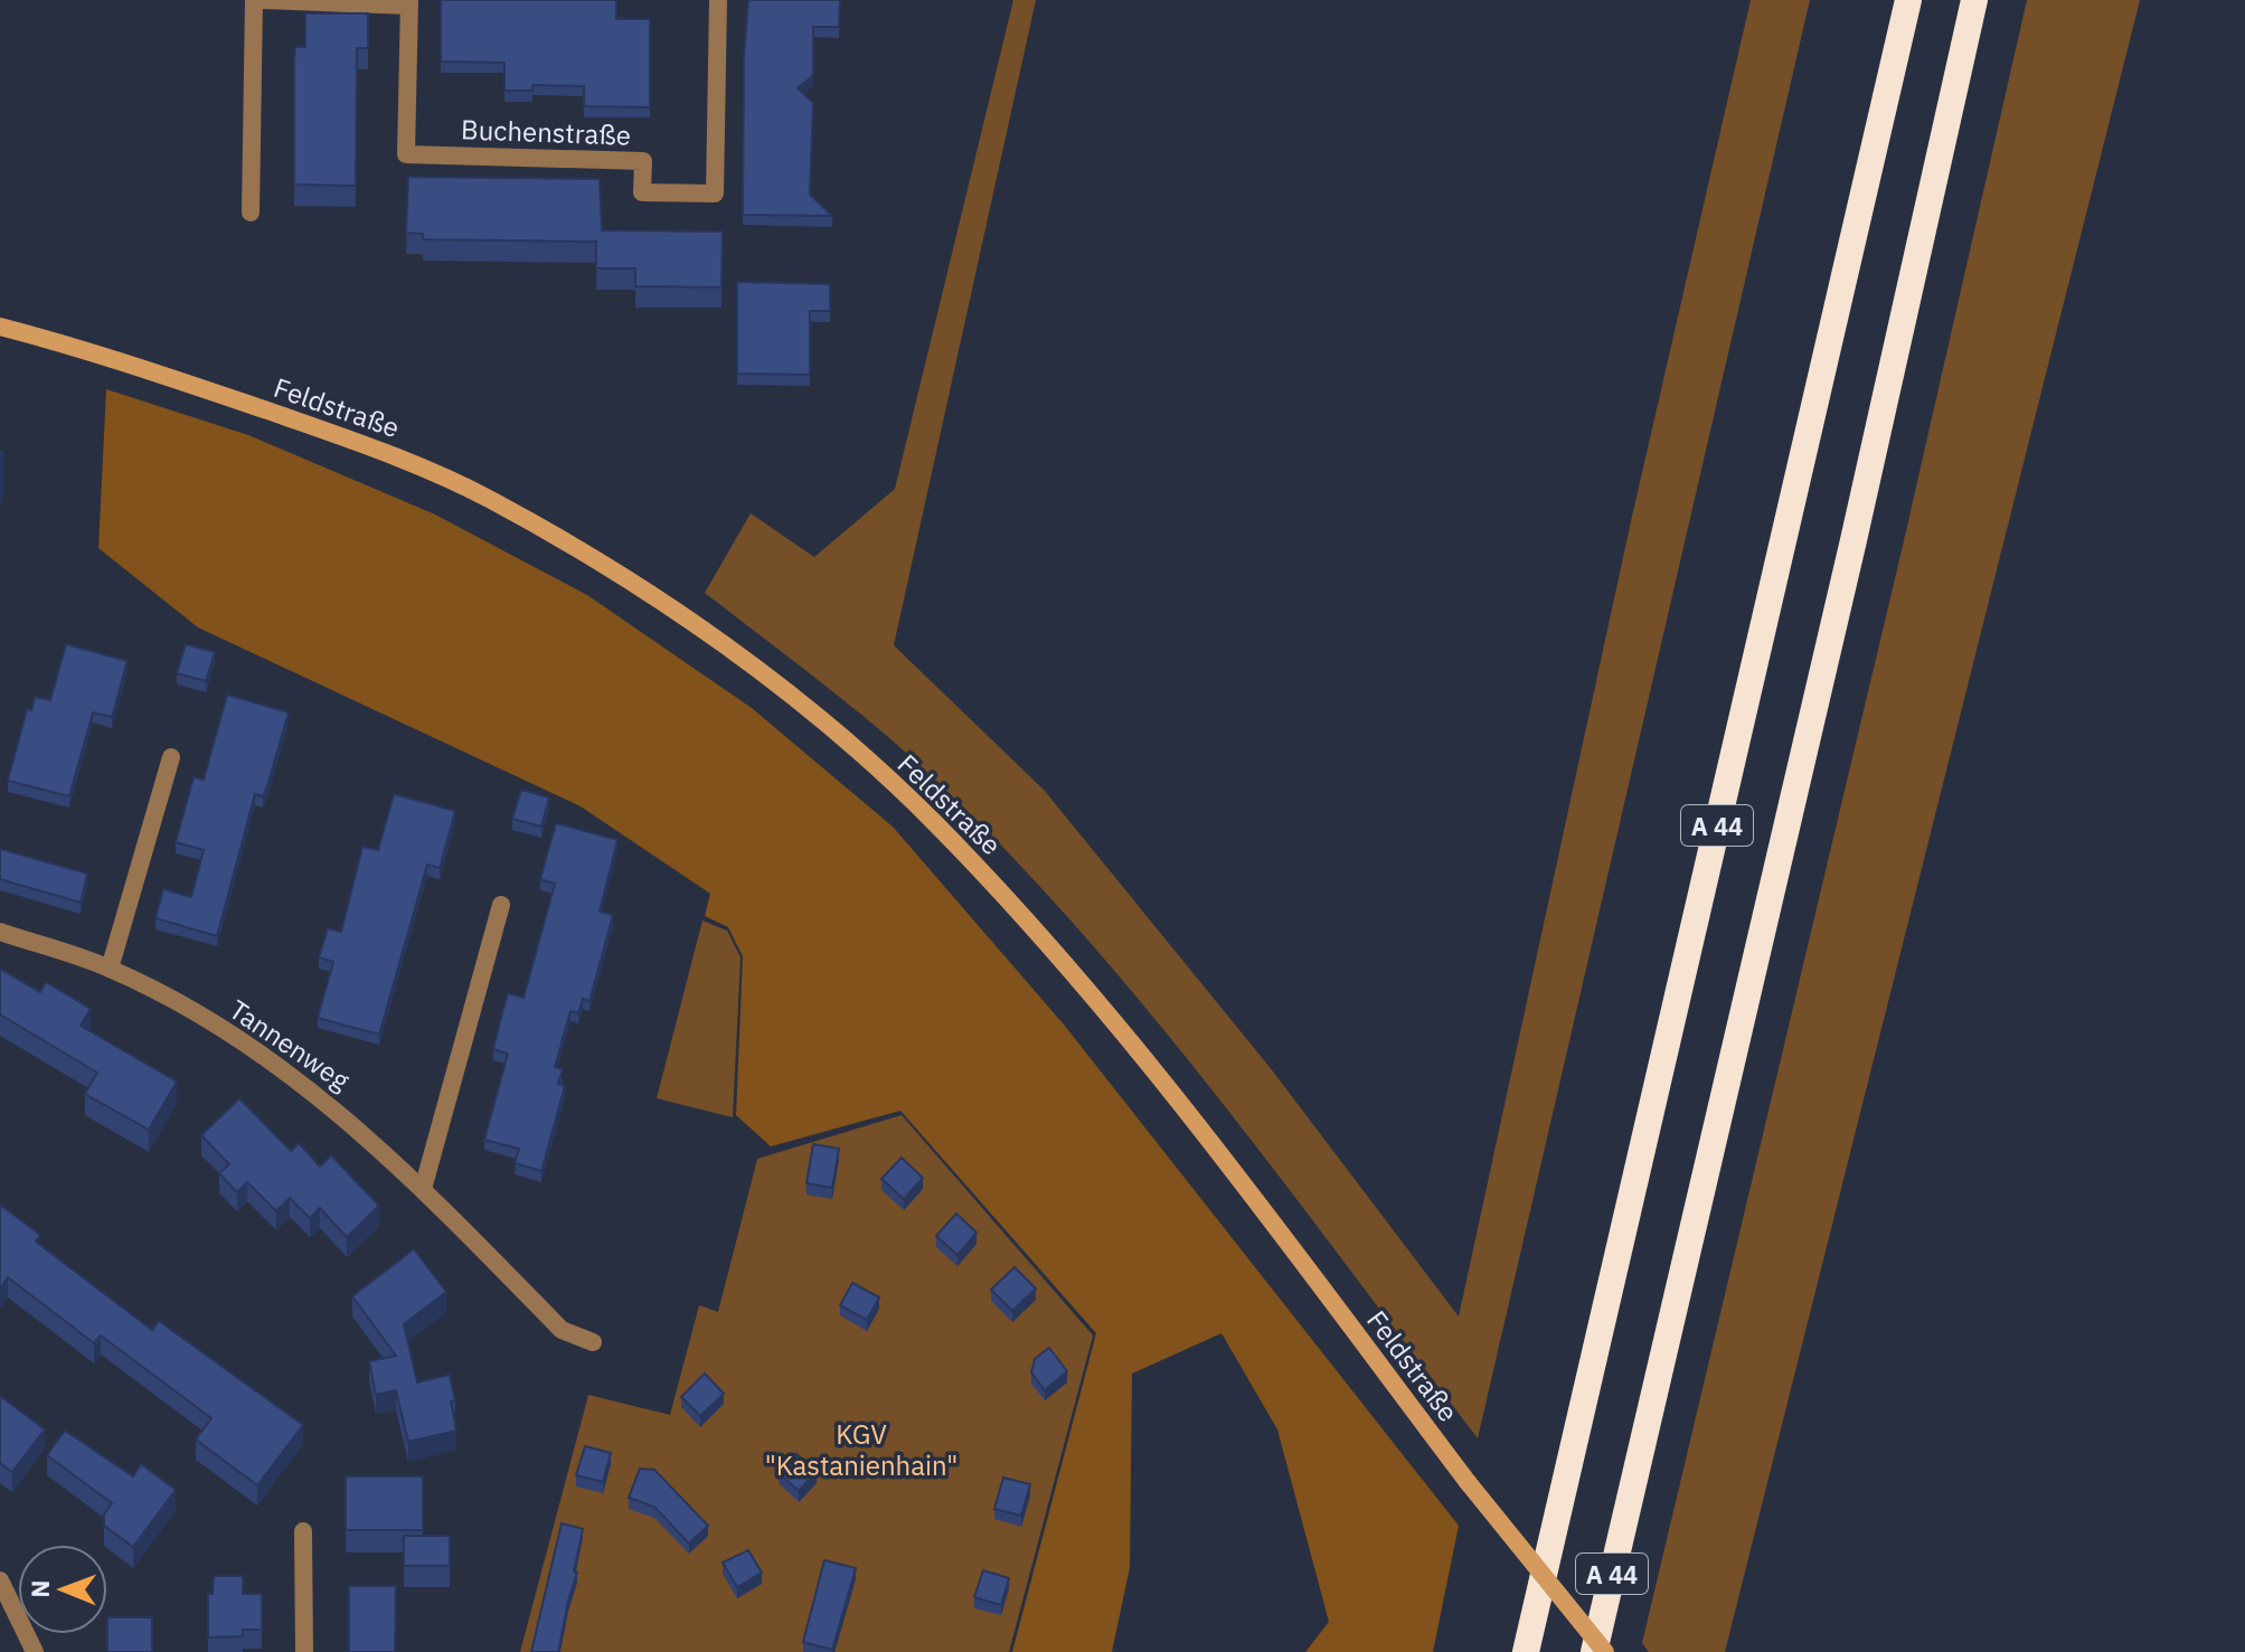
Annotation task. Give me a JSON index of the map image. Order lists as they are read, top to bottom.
{
  "streets": {
    "highway": ["A 44"],
    "main road": ["Feldstraße"],
    "street": ["Buchenstraße", "Tannenweg"]
  },
  "parks": ["KGV \"Kastanienhain\""],
  "north": "left"
}
